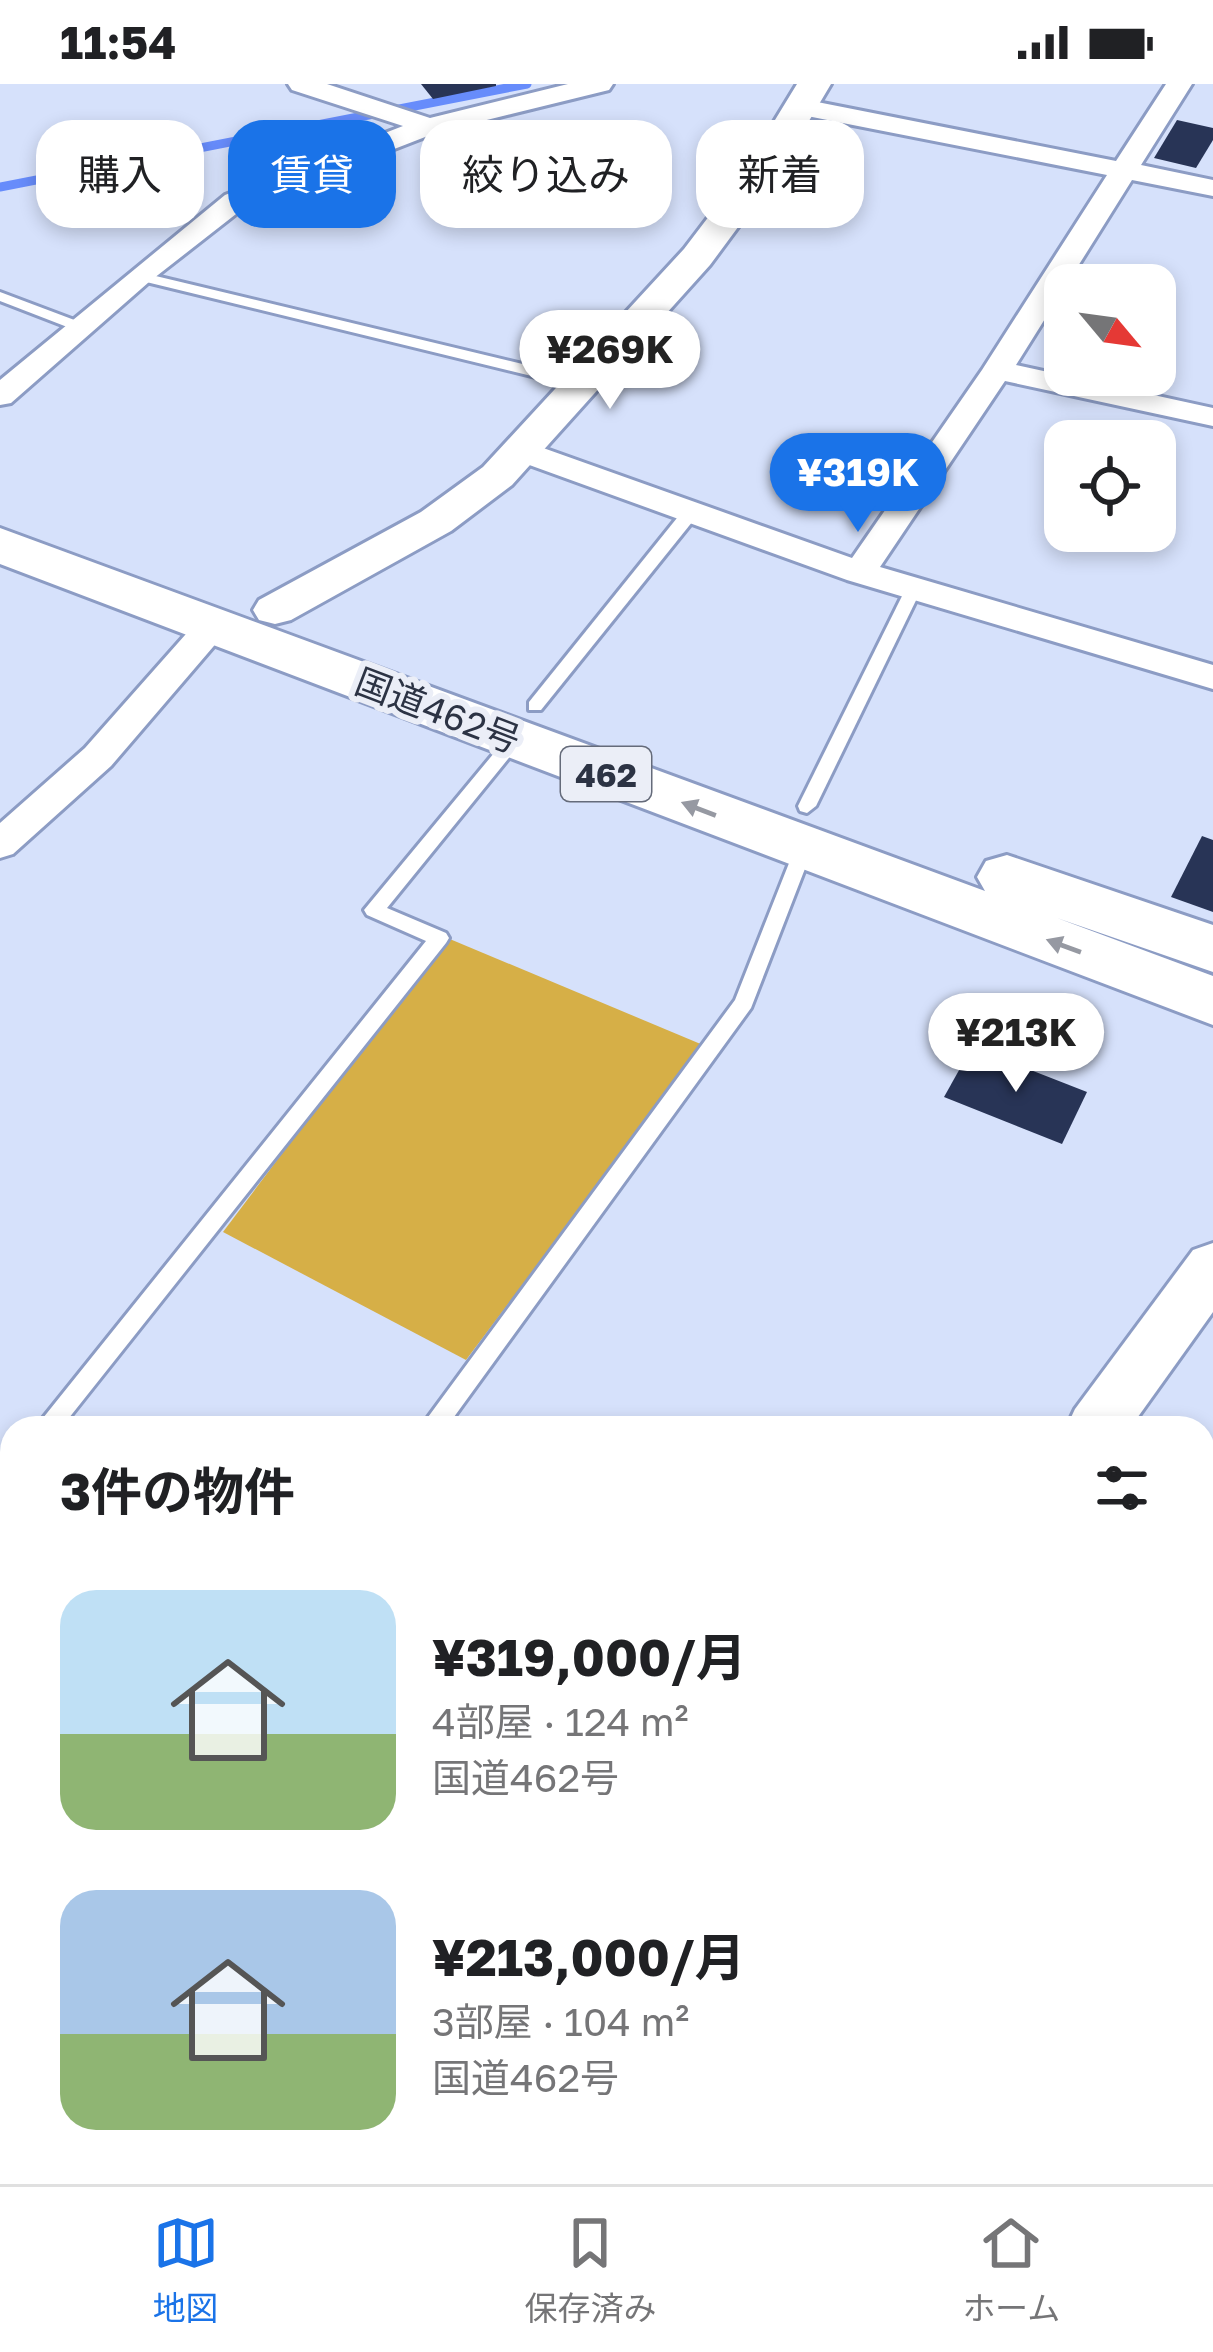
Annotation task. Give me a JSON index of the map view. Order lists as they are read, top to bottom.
{
  "streets": {
    "highway": ["国道462号", "462"]
  },
  "north": "bottom right",
  "page": {
    "status": "11:54",
    "chip": [
      "購入",
      "賃貸",
      "絞り込み",
      "新着"
    ],
    "price": ["¥269K", "¥319K", "¥213K"],
    "heading": "3件の物件",
    "list": [
      {
        "name": "¥319,000/月",
        "note": "4部屋 · 124 m² · 国道462号"
      },
      {
        "name": "¥213,000/月",
        "note": "3部屋 · 104 m² · 国道462号"
      }
    ],
    "tabs": ["地図", "保存済み", "ホーム"]
  }
}
